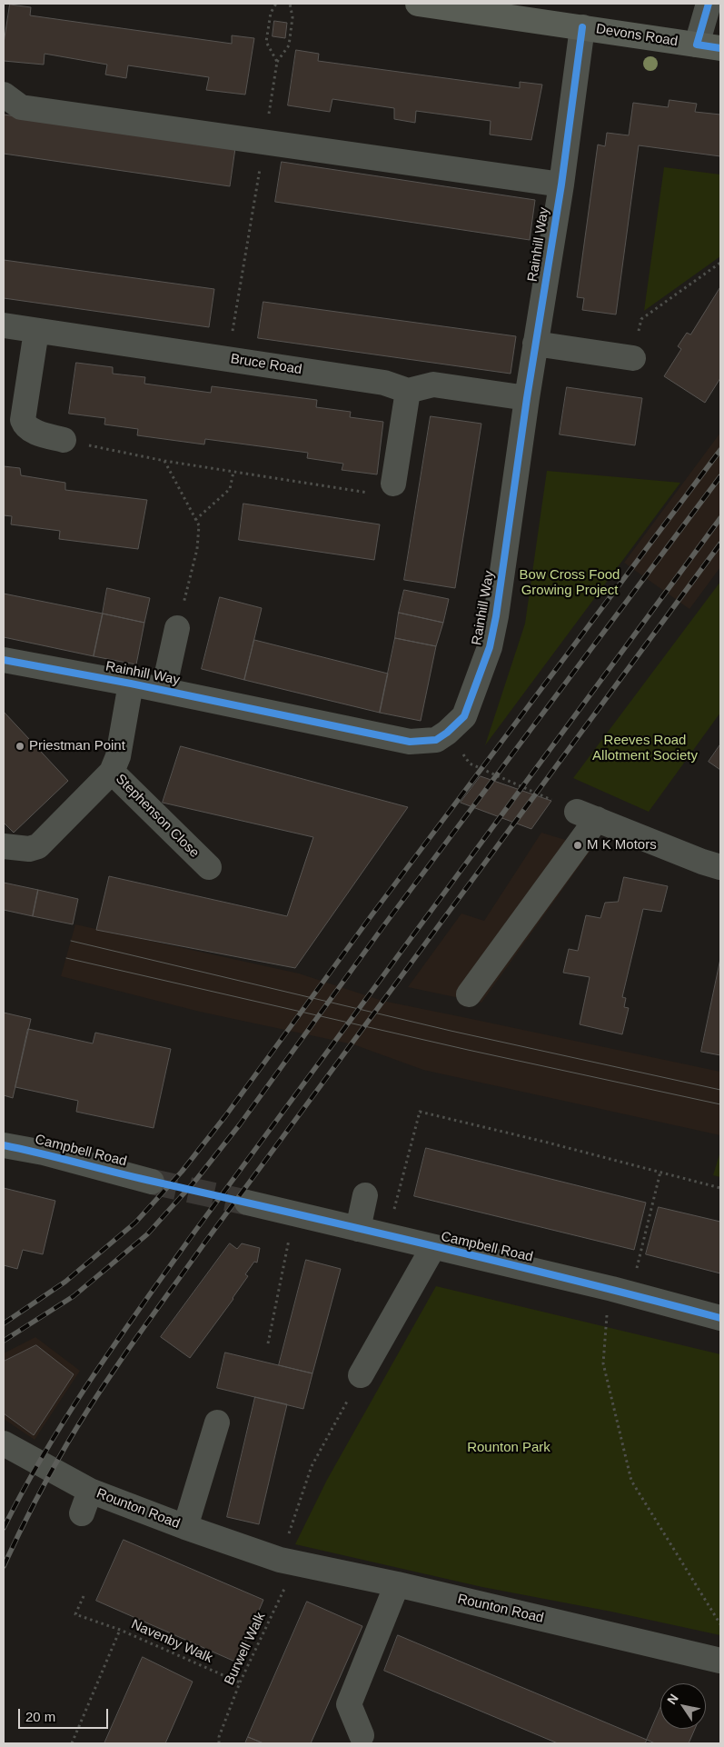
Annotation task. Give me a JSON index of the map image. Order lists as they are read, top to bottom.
{
  "streets": {
    "main road": ["Devons Road"],
    "street": [
      "Rainhill Way",
      "Bruce Road",
      "Stephenson Close",
      "Campbell Road",
      "Rounton Road"
    ],
    "path": ["Navenby Walk", "Burwell Walk"]
  },
  "crossings": [
    ["Devons Road", "Rainhill Way"],
    ["Rainhill Way", "Stephenson Close"],
    ["Rounton Road", "Burwell Walk"],
    ["Navenby Walk", "Burwell Walk"]
  ],
  "parks": ["Bow Cross Food Growing Project", "Reeves Road Allotment Society", "Rounton Park"],
  "places": ["Priestman Point", "M K Motors"],
  "scale_bar": "20 m",
  "north": "top left"
}
